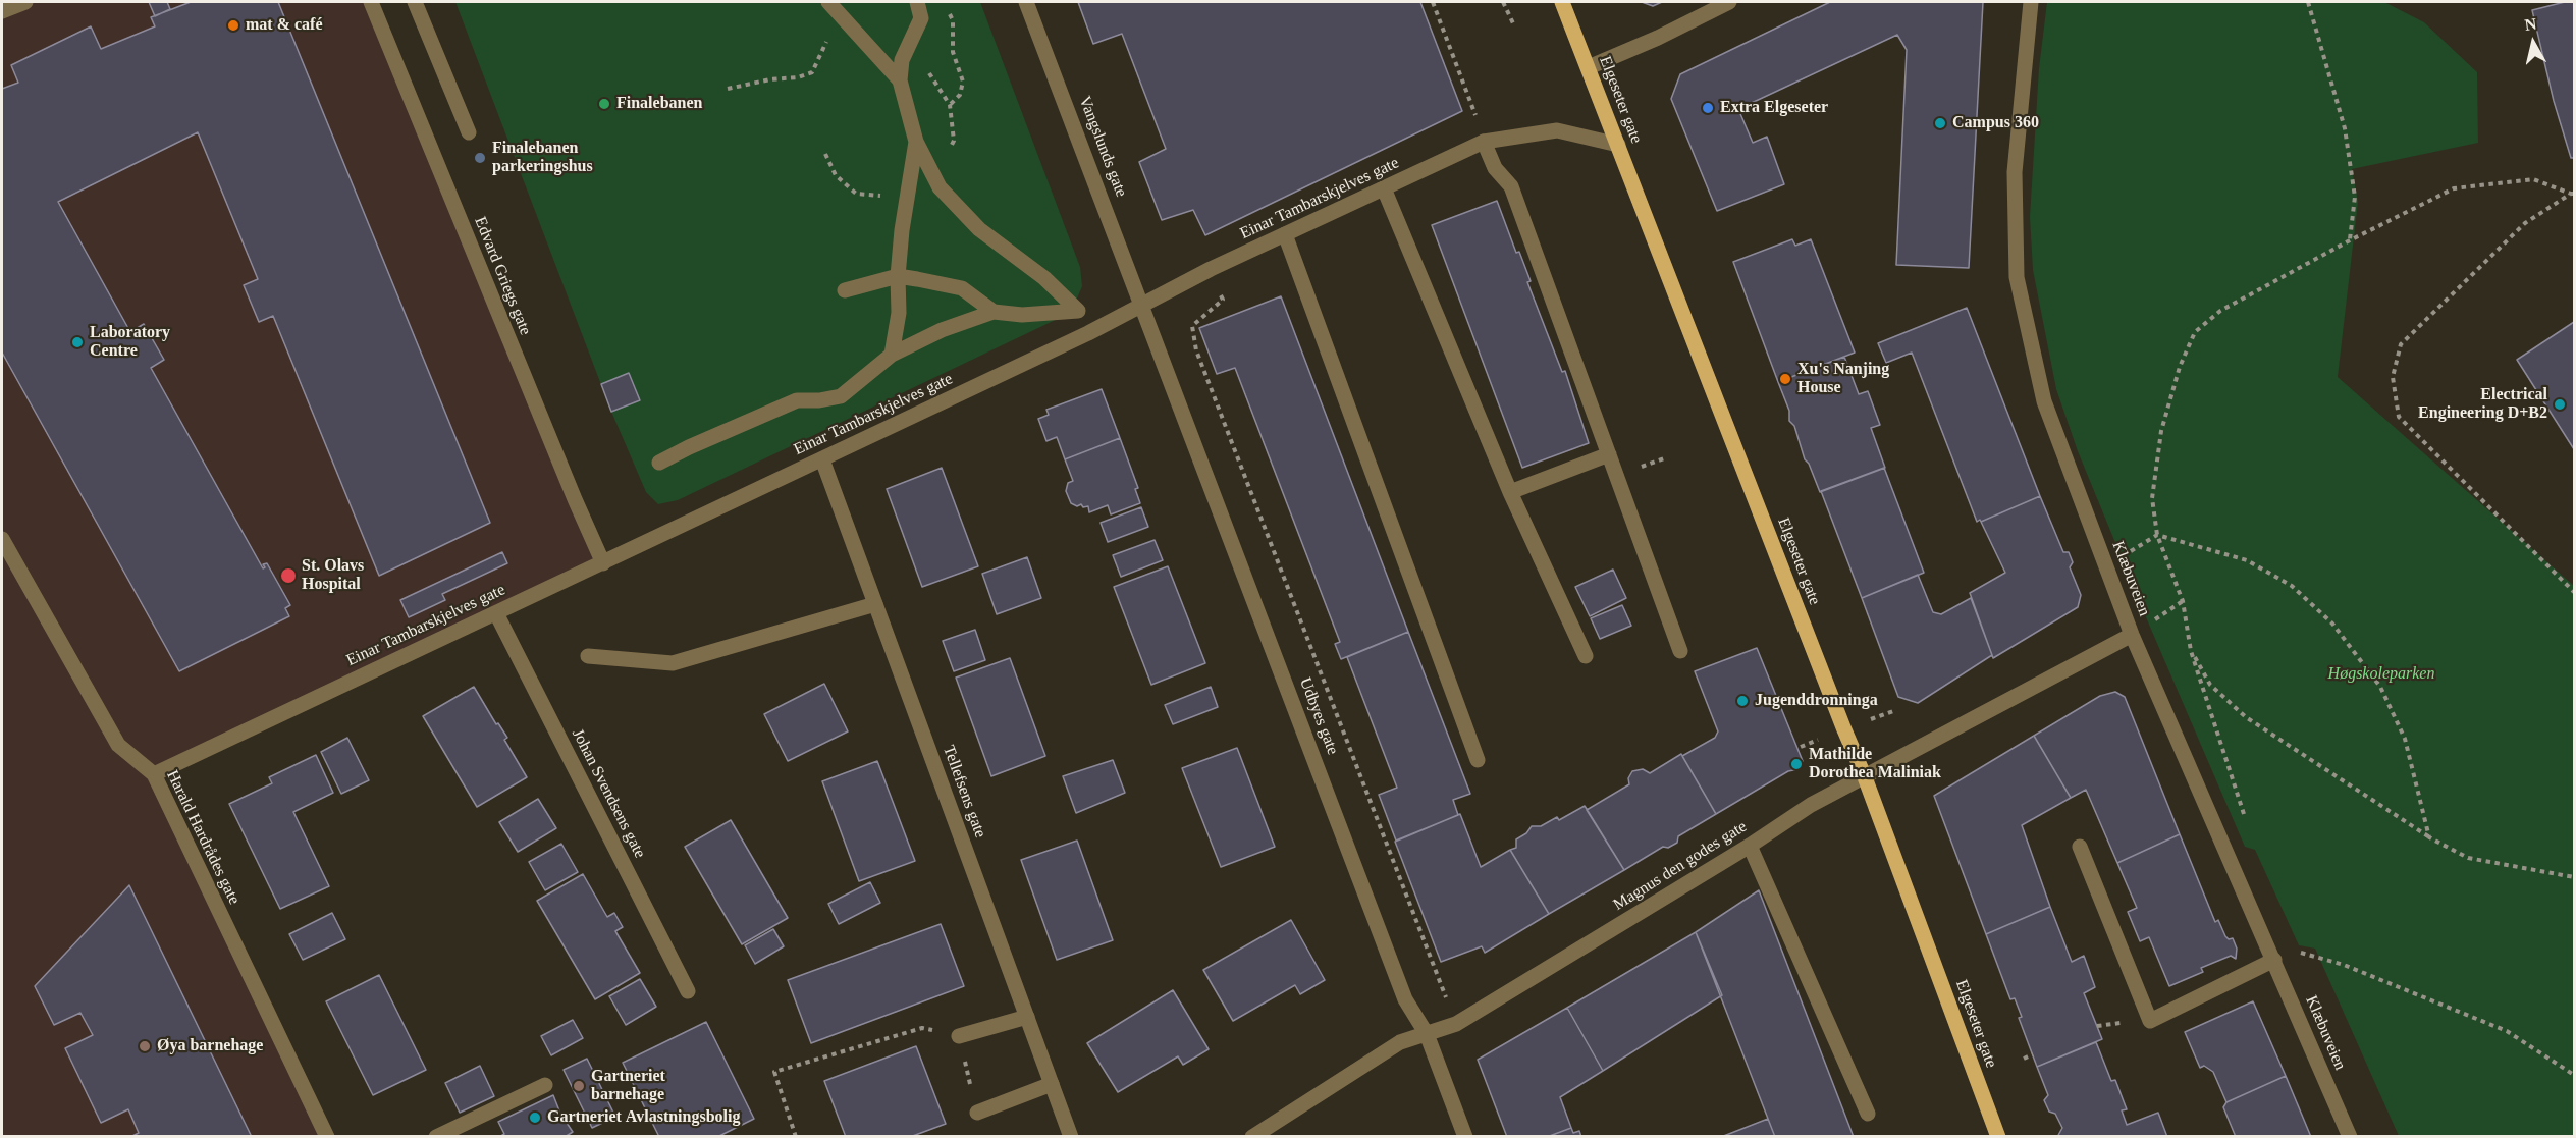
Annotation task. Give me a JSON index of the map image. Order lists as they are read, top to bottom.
{
  "streets": {
    "main road": ["Elgeseter gate"],
    "street": [
      "Vangslunds gate",
      "Einar Tambarskjelves gate",
      "Edvard Griegs gate",
      "Klæbuveien",
      "Udbyes gate",
      "Tellefsens gate",
      "Johan Svendsens gate",
      "Harald Hardrådes gate",
      "Magnus den godes gate"
    ]
  },
  "crossings": [
    ["Elgeseter gate", "Einar Tambarskjelves gate"],
    ["Elgeseter gate", "Magnus den godes gate"],
    ["Vangslunds gate", "Einar Tambarskjelves gate"],
    ["Vangslunds gate", "Udbyes gate"],
    ["Einar Tambarskjelves gate", "Edvard Griegs gate"],
    ["Einar Tambarskjelves gate", "Udbyes gate"],
    ["Einar Tambarskjelves gate", "Tellefsens gate"],
    ["Einar Tambarskjelves gate", "Johan Svendsens gate"],
    ["Einar Tambarskjelves gate", "Harald Hardrådes gate"],
    ["Klæbuveien", "Magnus den godes gate"],
    ["Udbyes gate", "Magnus den godes gate"]
  ],
  "parks": ["Høgskoleparken"],
  "places": [
    "mat & café",
    "Finalebanen",
    "Extra Elgeseter",
    "Campus 360",
    "Finalebanen parkeringshus",
    "Laboratory Centre",
    "Xu's Nanjing House",
    "Electrical Engineering D+B2",
    "St. Olavs Hospital",
    "Jugenddronninga",
    "Mathilde Dorothea Maliniak",
    "Øya barnehage",
    "Gartneriet barnehage",
    "Gartneriet Avlastningsbolig"
  ],
  "north": "top"
}
